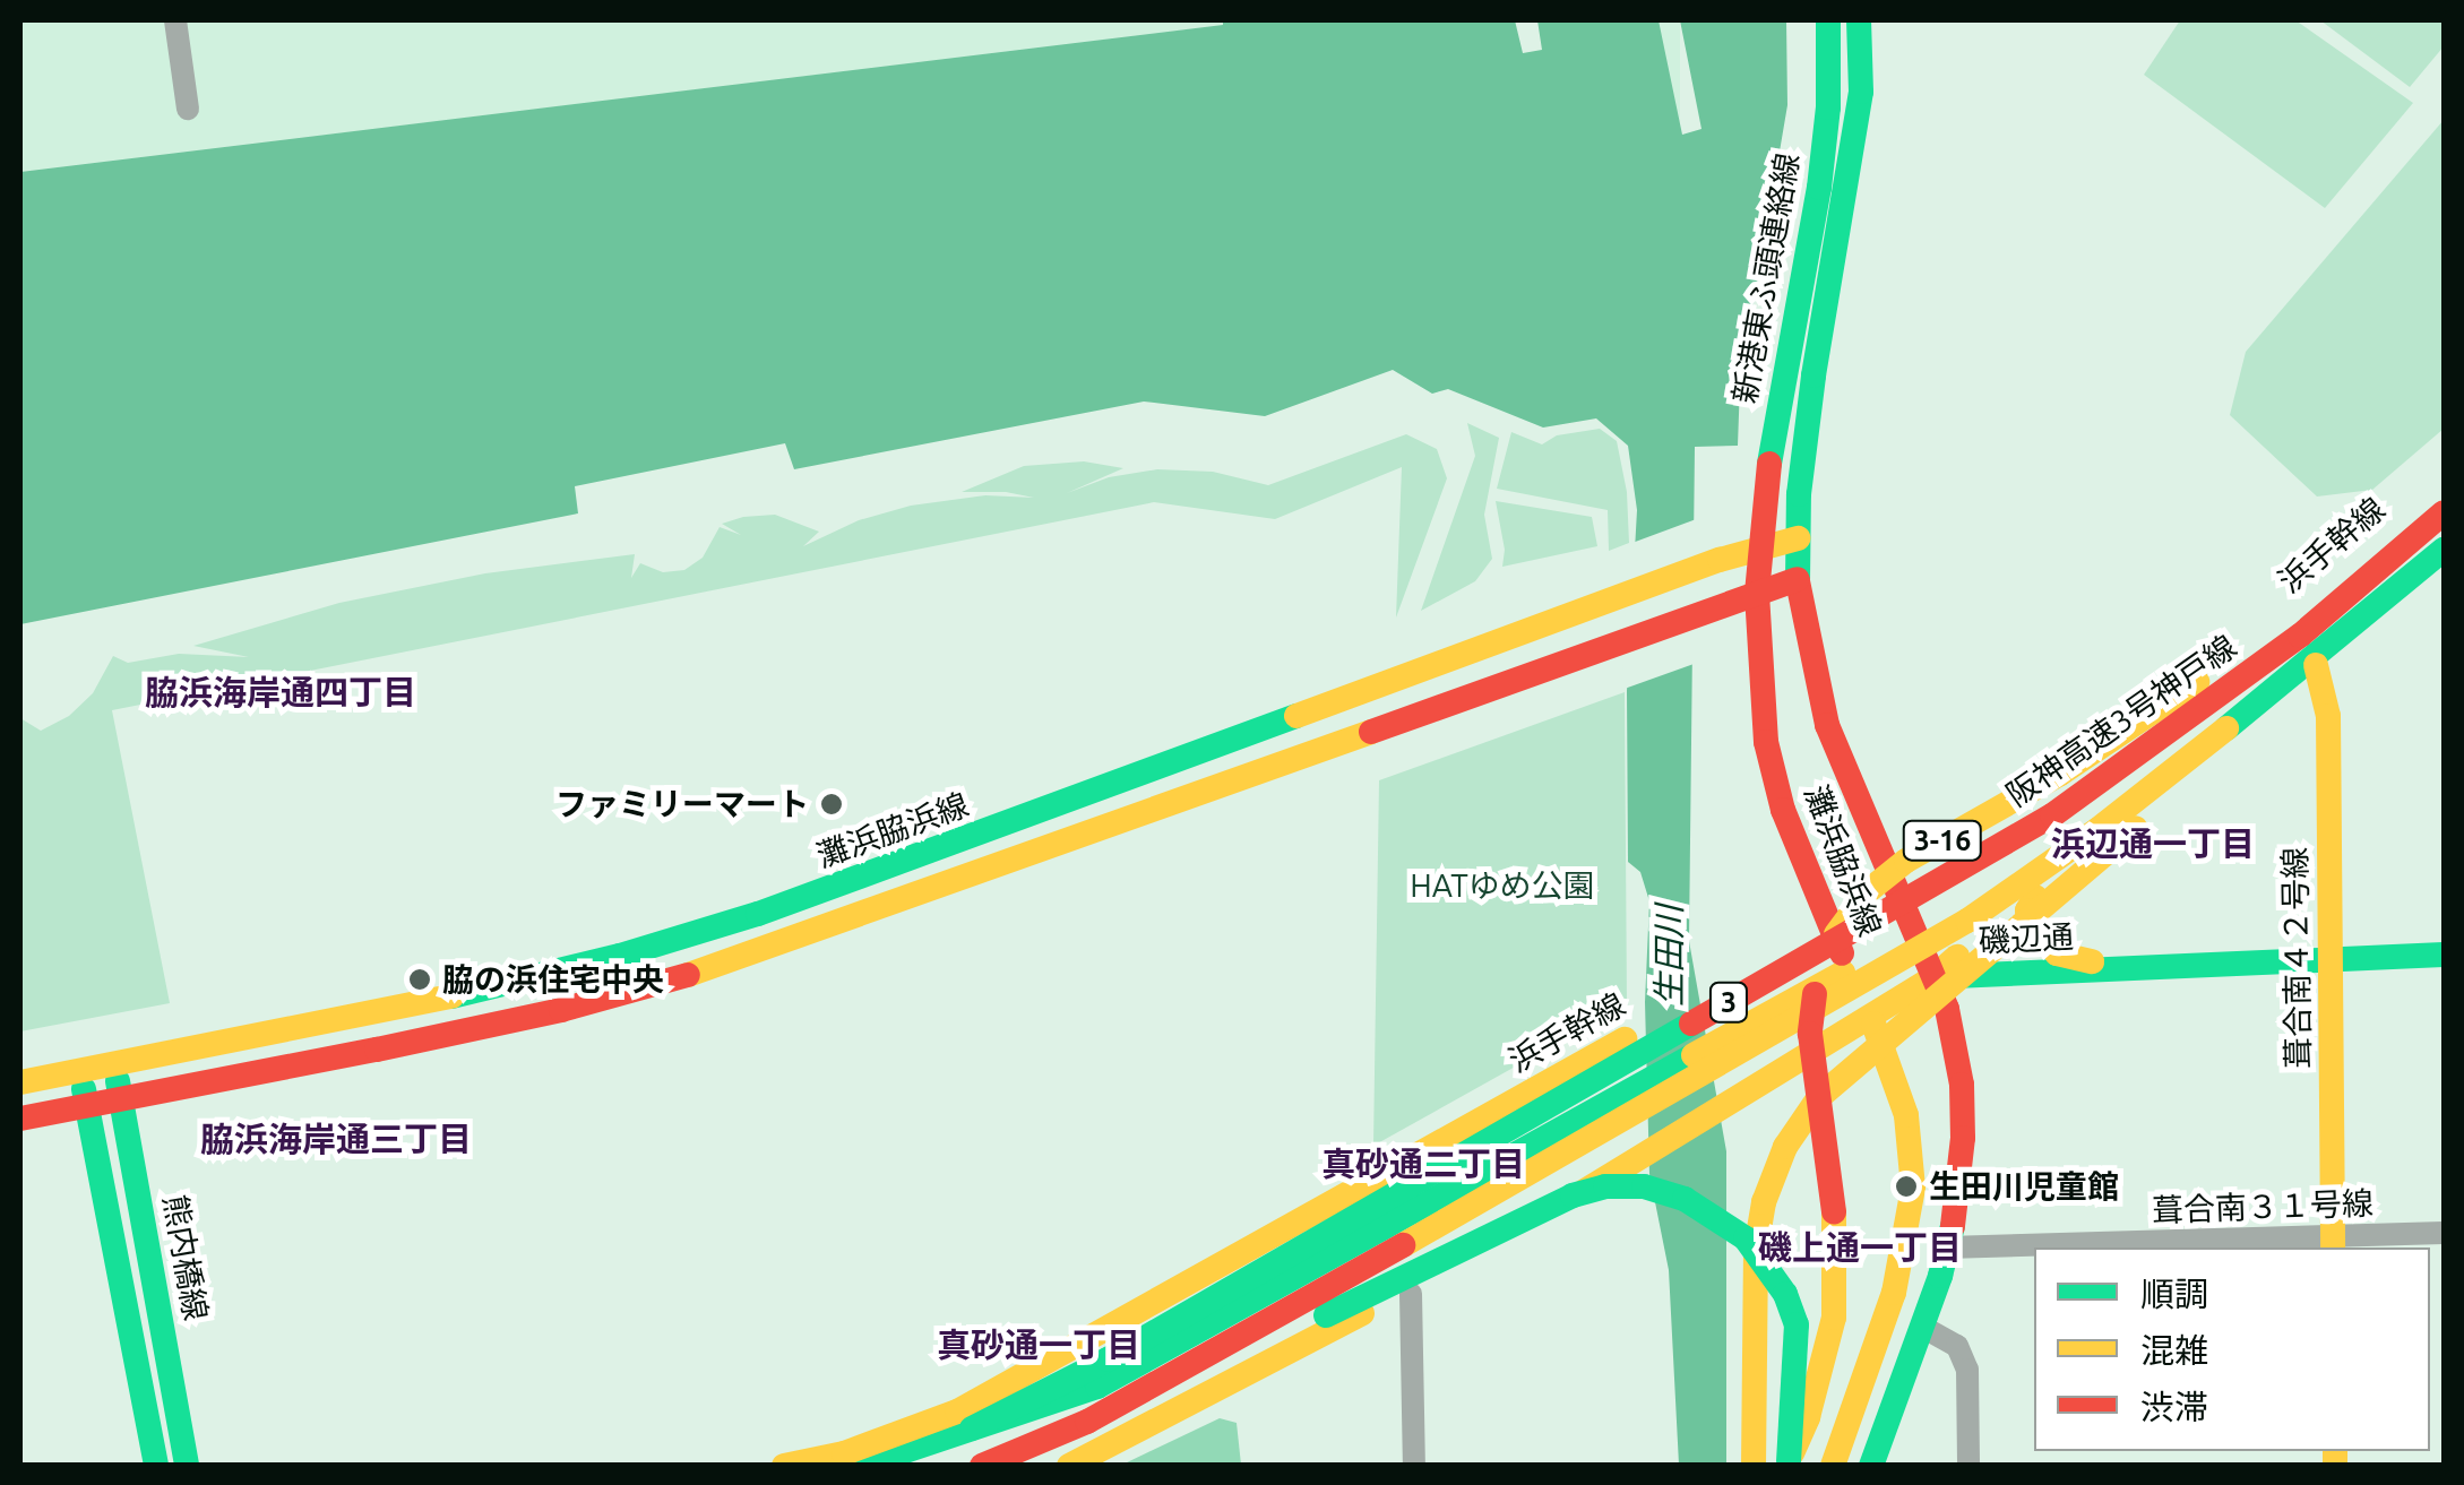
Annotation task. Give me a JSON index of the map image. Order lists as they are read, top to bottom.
{
  "streets": {
    "main road": [
      "新港東ふ頭連絡線",
      "浜手幹線",
      "阪神高速3号神戸線",
      "灘浜脇浜線",
      "3-16",
      "磯辺通",
      "葺合南４２号線",
      "3",
      "熊内橋線"
    ],
    "street": ["葺合南３１号線"]
  },
  "crossings": [
    ["新港東ふ頭連絡線", "灘浜脇浜線"],
    ["浜手幹線", "灘浜脇浜線"],
    ["阪神高速3号神戸線", "3-16"],
    ["灘浜脇浜線", "磯辺通"],
    ["灘浜脇浜線", "葺合南３１号線"],
    ["灘浜脇浜線", "熊内橋線"],
    ["磯辺通", "葺合南４２号線"],
    ["葺合南４２号線", "葺合南３１号線"]
  ],
  "districts": [
    "脇浜海岸通四丁目",
    "浜辺通一丁目",
    "脇浜海岸通三丁目",
    "真砂通二丁目",
    "磯上通一丁目",
    "真砂通一丁目"
  ],
  "water": ["生田川"],
  "parks": ["HATゆめ公園"],
  "places": ["ファミリーマート", "脇の浜住宅中央", "生田川児童館"],
  "legend": ["順調", "混雑", "渋滞"]
}
